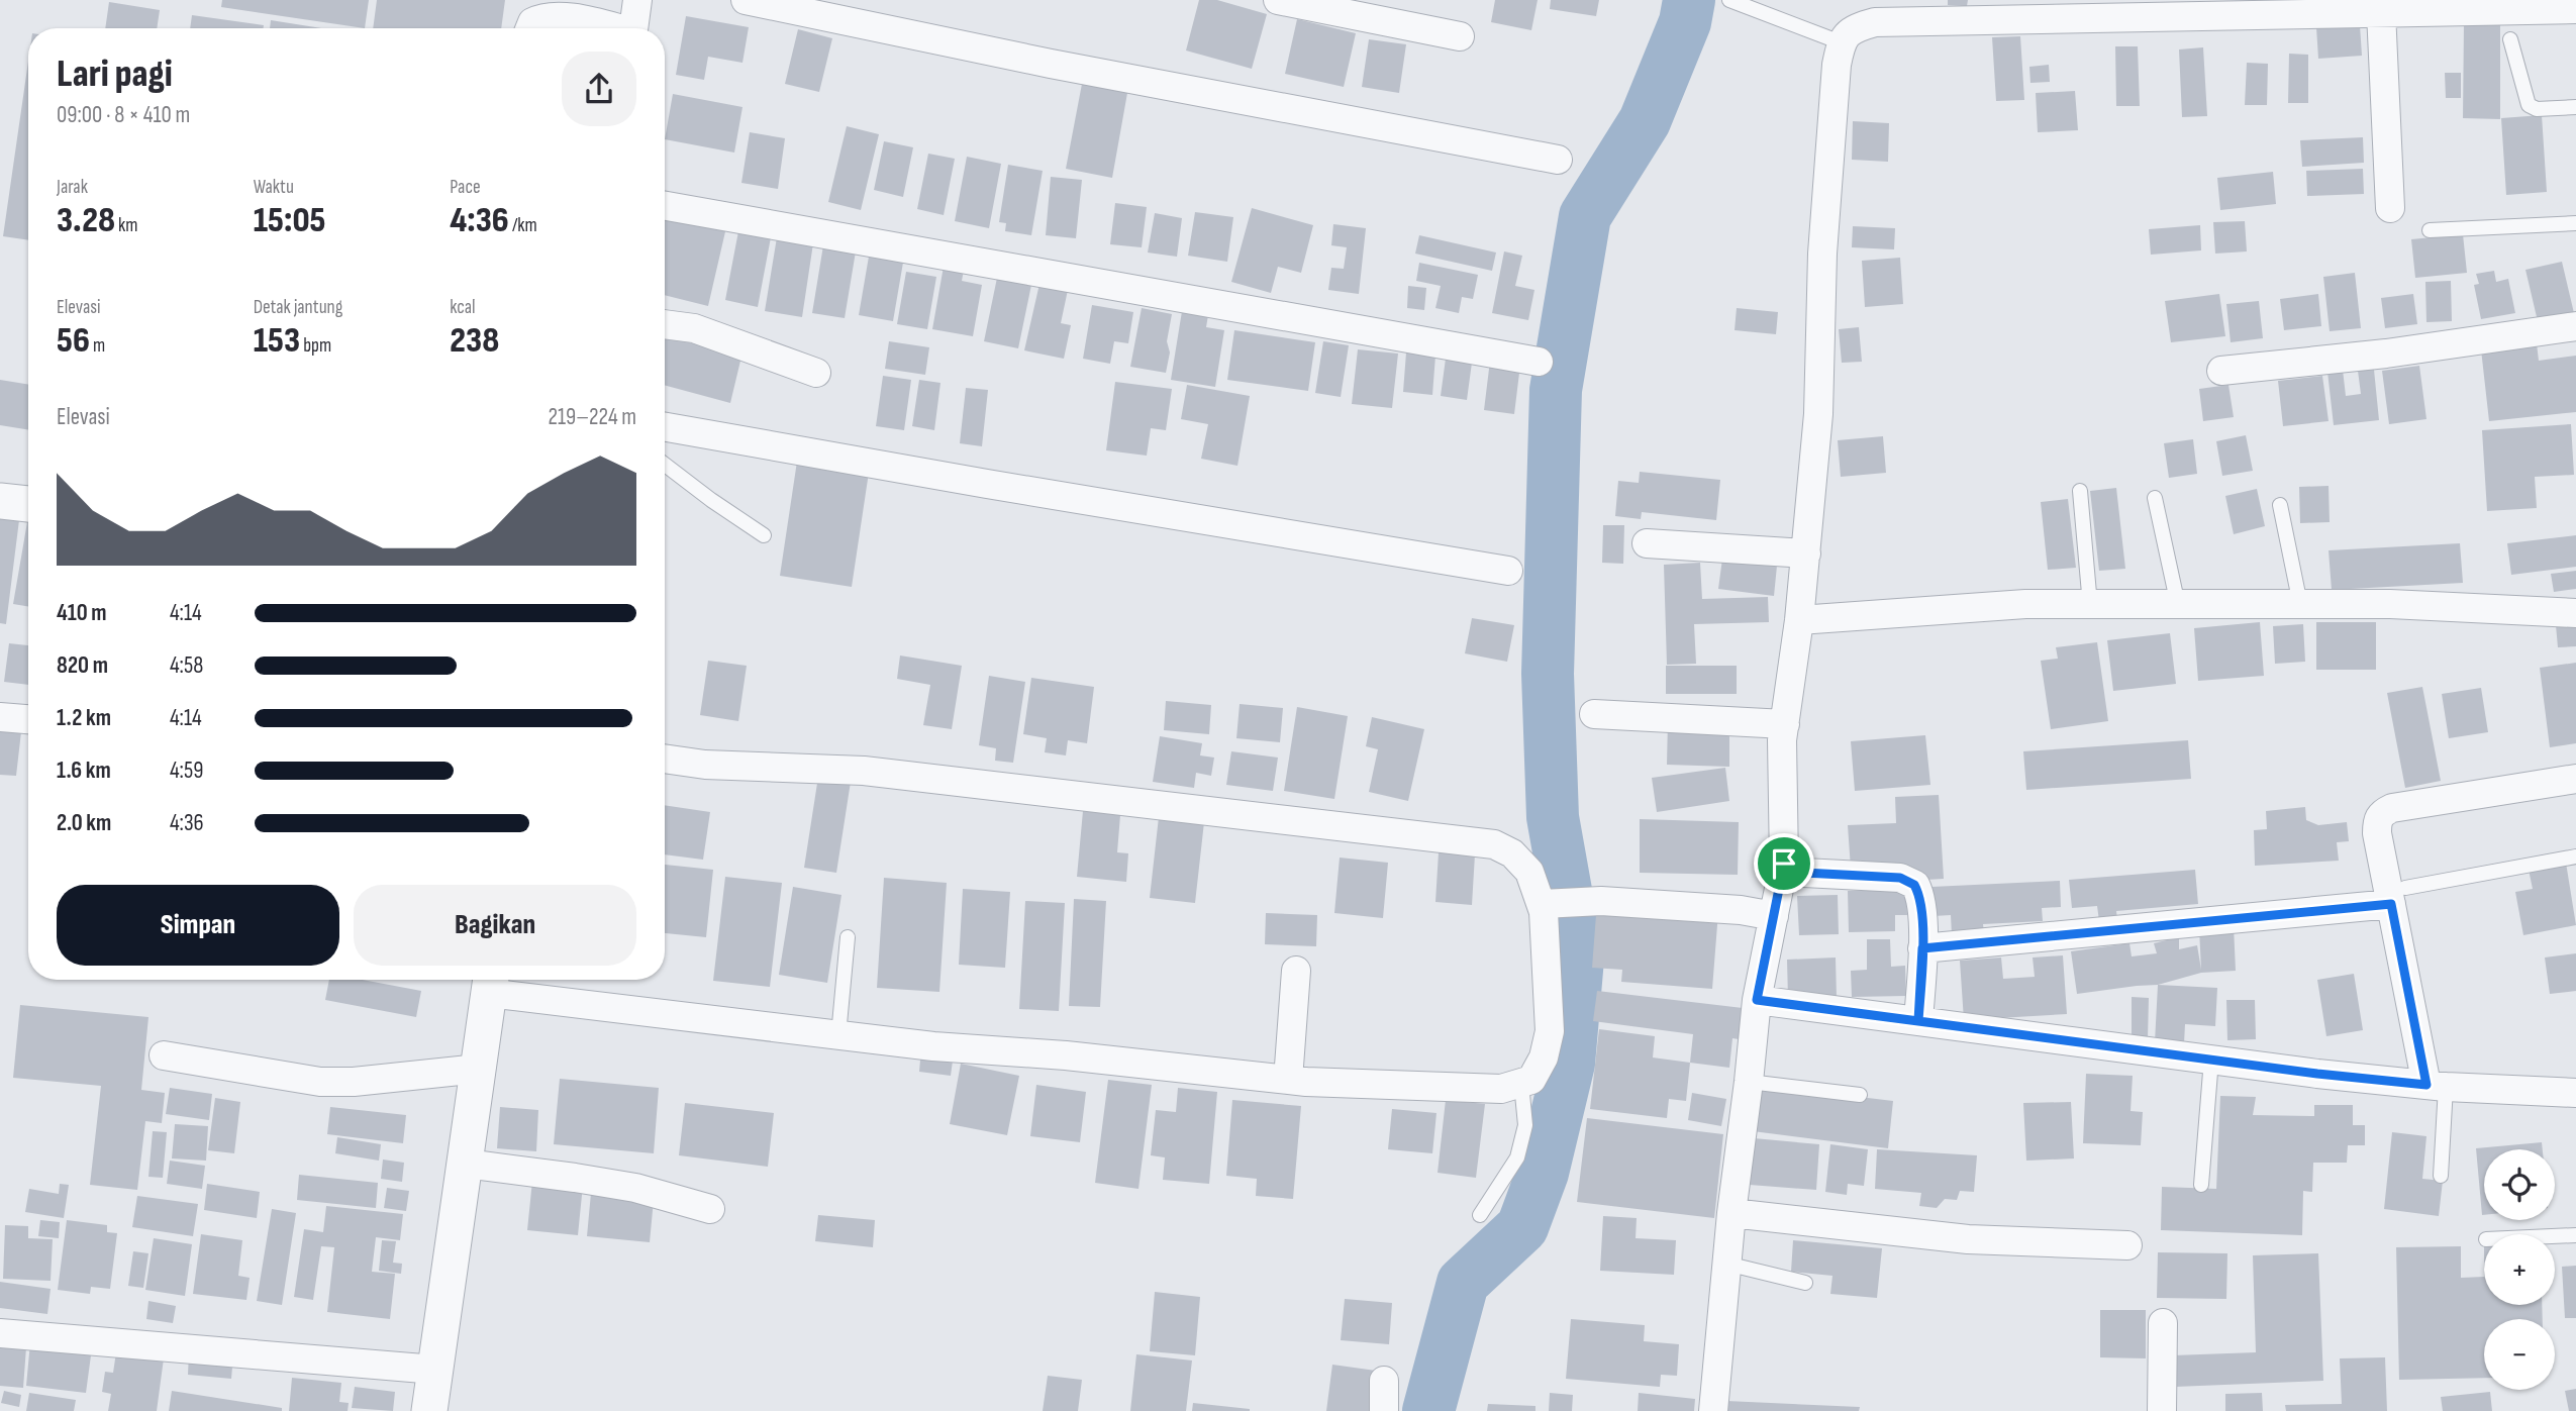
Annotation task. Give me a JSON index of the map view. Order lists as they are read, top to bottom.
{
  "page": {
    "heading": ["Lari pagi", "09:00 · 8 × 410 m"],
    "stats": [
      ["Jarak", "3.28 km"],
      ["Waktu", "15:05"],
      ["Pace", "4:36 /km"],
      ["Elevasi", "56 m"],
      ["Detak jantung", "153 bpm"],
      ["kcal", "238"]
    ],
    "chart": ["Elevasi", "219–224 m"],
    "list": [
      {
        "name": "410 m",
        "note": "4:14"
      },
      {
        "name": "820 m",
        "note": "4:58"
      },
      {
        "name": "1.2 km",
        "note": "4:14"
      },
      {
        "name": "1.6 km",
        "note": "4:59"
      },
      {
        "name": "2.0 km",
        "note": "4:36"
      }
    ],
    "buttons": ["Simpan", "Bagikan"],
    "map_buttons": ["+", "−"]
  }
}
